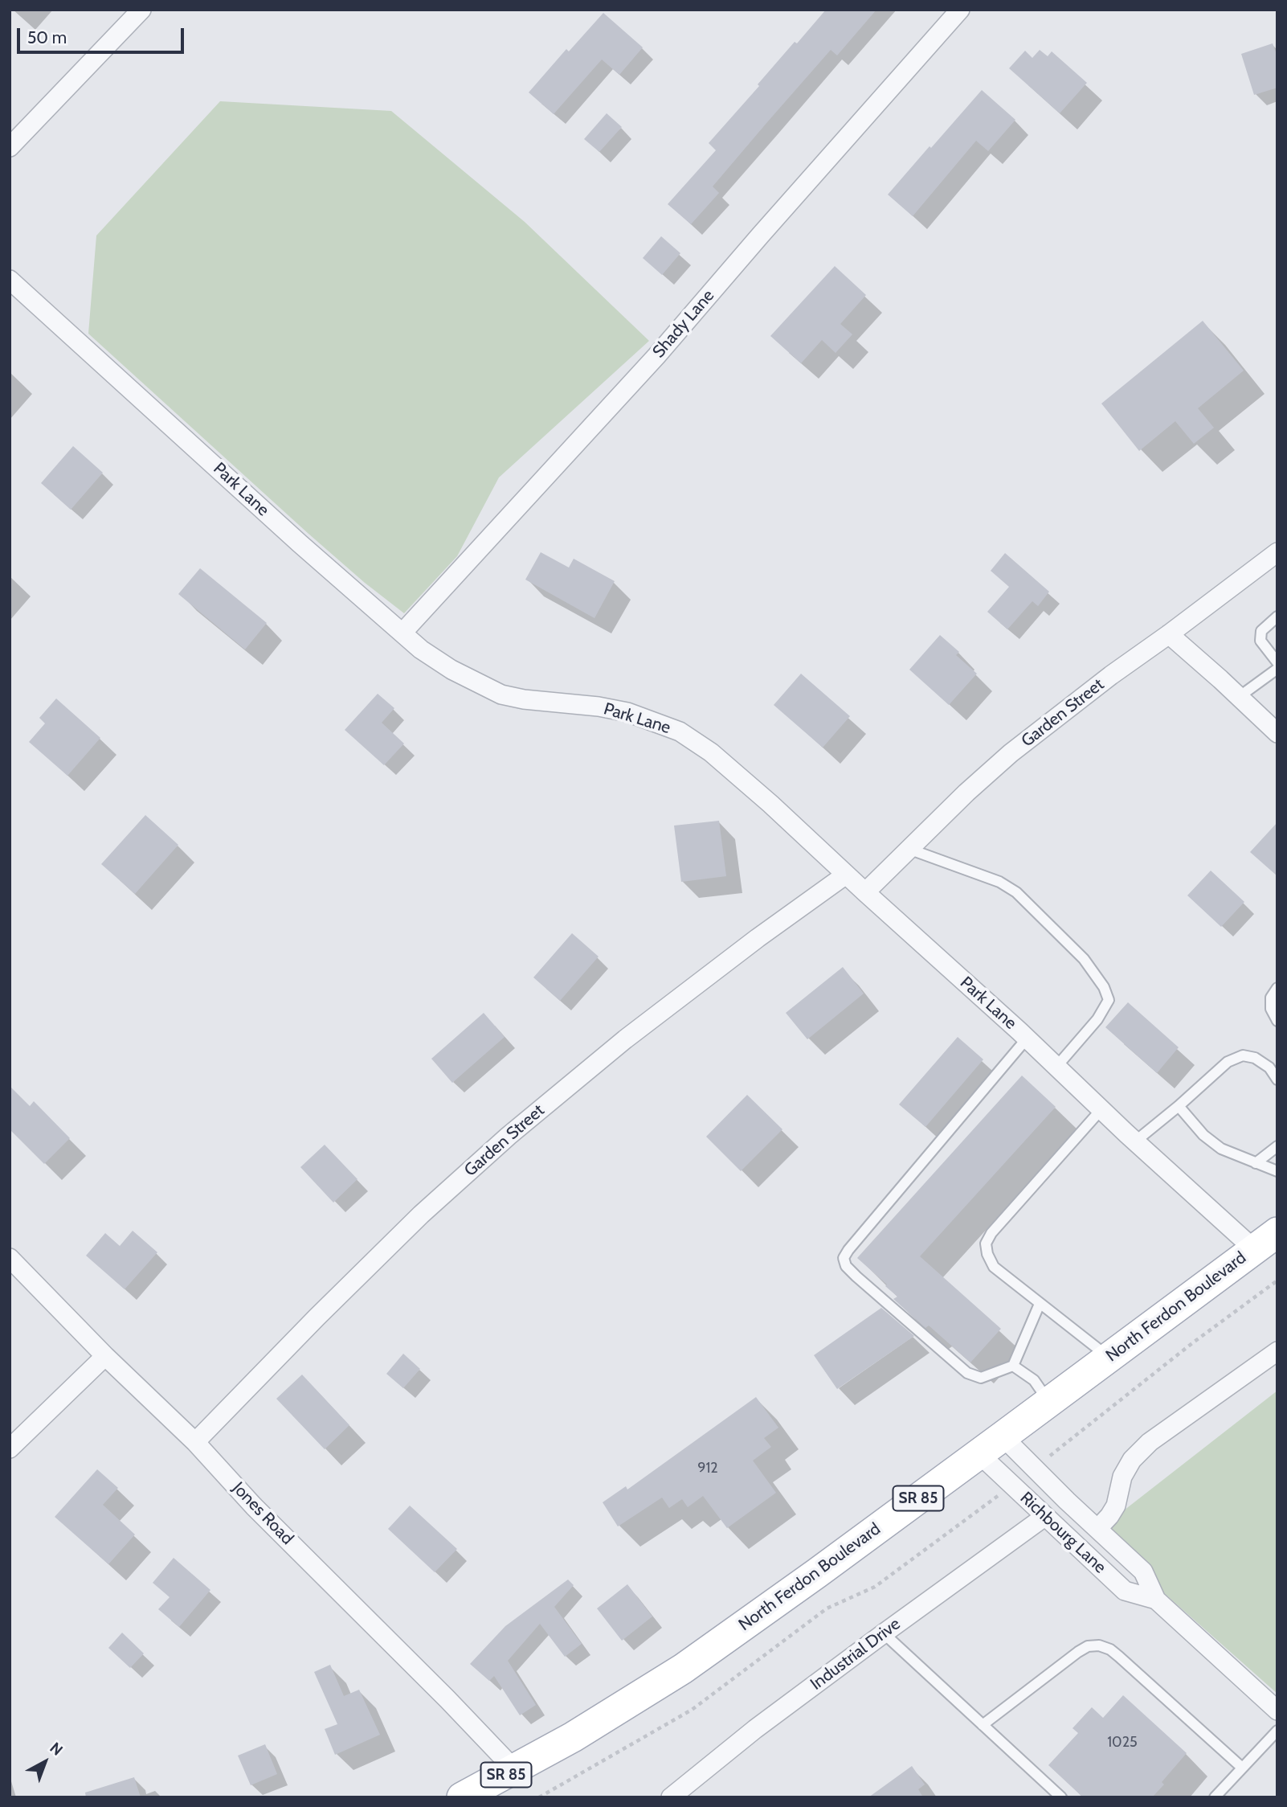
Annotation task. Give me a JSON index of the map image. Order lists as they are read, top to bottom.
{
  "streets": {
    "main road": ["North Ferdon Boulevard", "SR 85"],
    "street": [
      "Shady Lane",
      "Park Lane",
      "Garden Street",
      "Jones Road",
      "Richbourg Lane",
      "Industrial Drive"
    ]
  },
  "crossings": [
    ["Shady Lane", "Park Lane"],
    ["Park Lane", "Garden Street"],
    ["Park Lane", "North Ferdon Boulevard"],
    ["Garden Street", "Jones Road"],
    ["North Ferdon Boulevard", "Jones Road"],
    ["North Ferdon Boulevard", "Richbourg Lane"],
    ["Richbourg Lane", "Industrial Drive"]
  ],
  "house_numbers": ["912", "1025"],
  "scale_bar": "50 m",
  "north": "top right"
}
